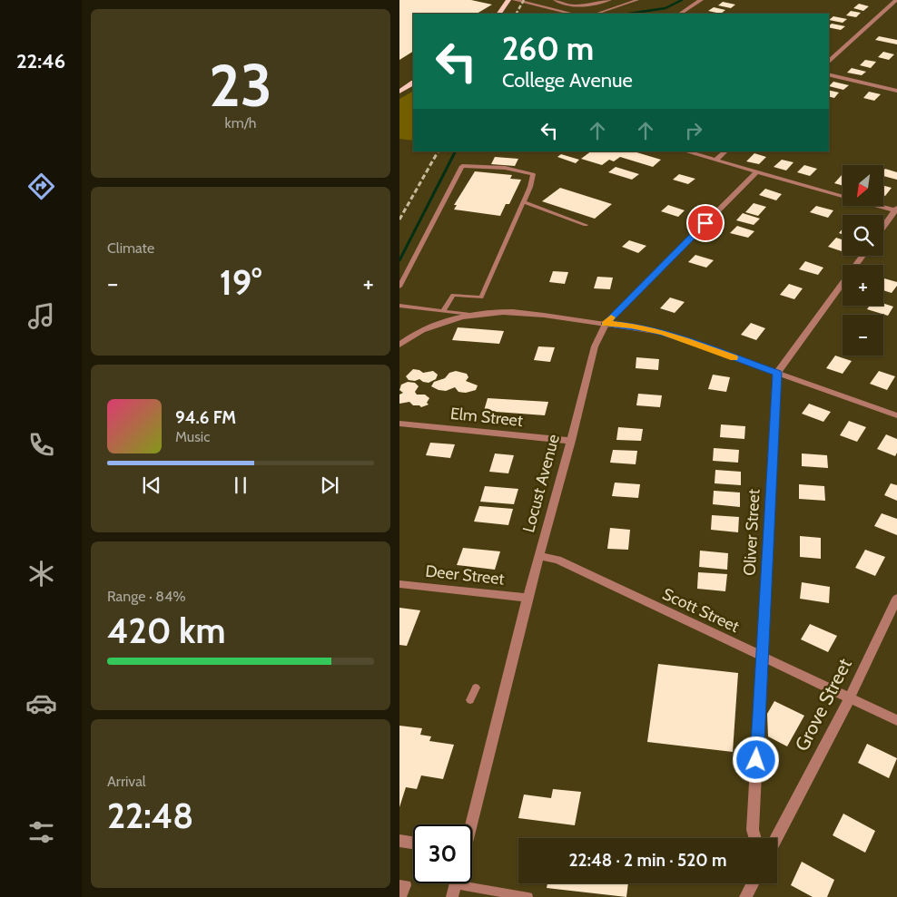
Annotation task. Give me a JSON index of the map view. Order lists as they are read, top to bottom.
{
  "streets": {
    "street": [
      "Elm Street",
      "Locust Avenue",
      "Oliver Street",
      "Deer Street",
      "Scott Street",
      "Grove Street"
    ]
  },
  "crossings": [
    ["Elm Street", "Locust Avenue"],
    ["Locust Avenue", "Deer Street"],
    ["Locust Avenue", "Scott Street"],
    ["Oliver Street", "Scott Street"],
    ["Scott Street", "Grove Street"]
  ],
  "north": "bottom left",
  "page": {
    "tabs": "22:46",
    "tile": [
      ["23", "km/h"],
      "Climate",
      ["Range · 84%", "420 km"],
      ["Arrival", "22:48"]
    ],
    "turn": ["260 m", "College Avenue"],
    "map_buttons": ["+", "−"],
    "heat": ["−", "19°", "+"],
    "song": ["94.6 FM", "Music"],
    "limit": "30",
    "trip": "22:48 · 2 min · 520 m"
  }
}
